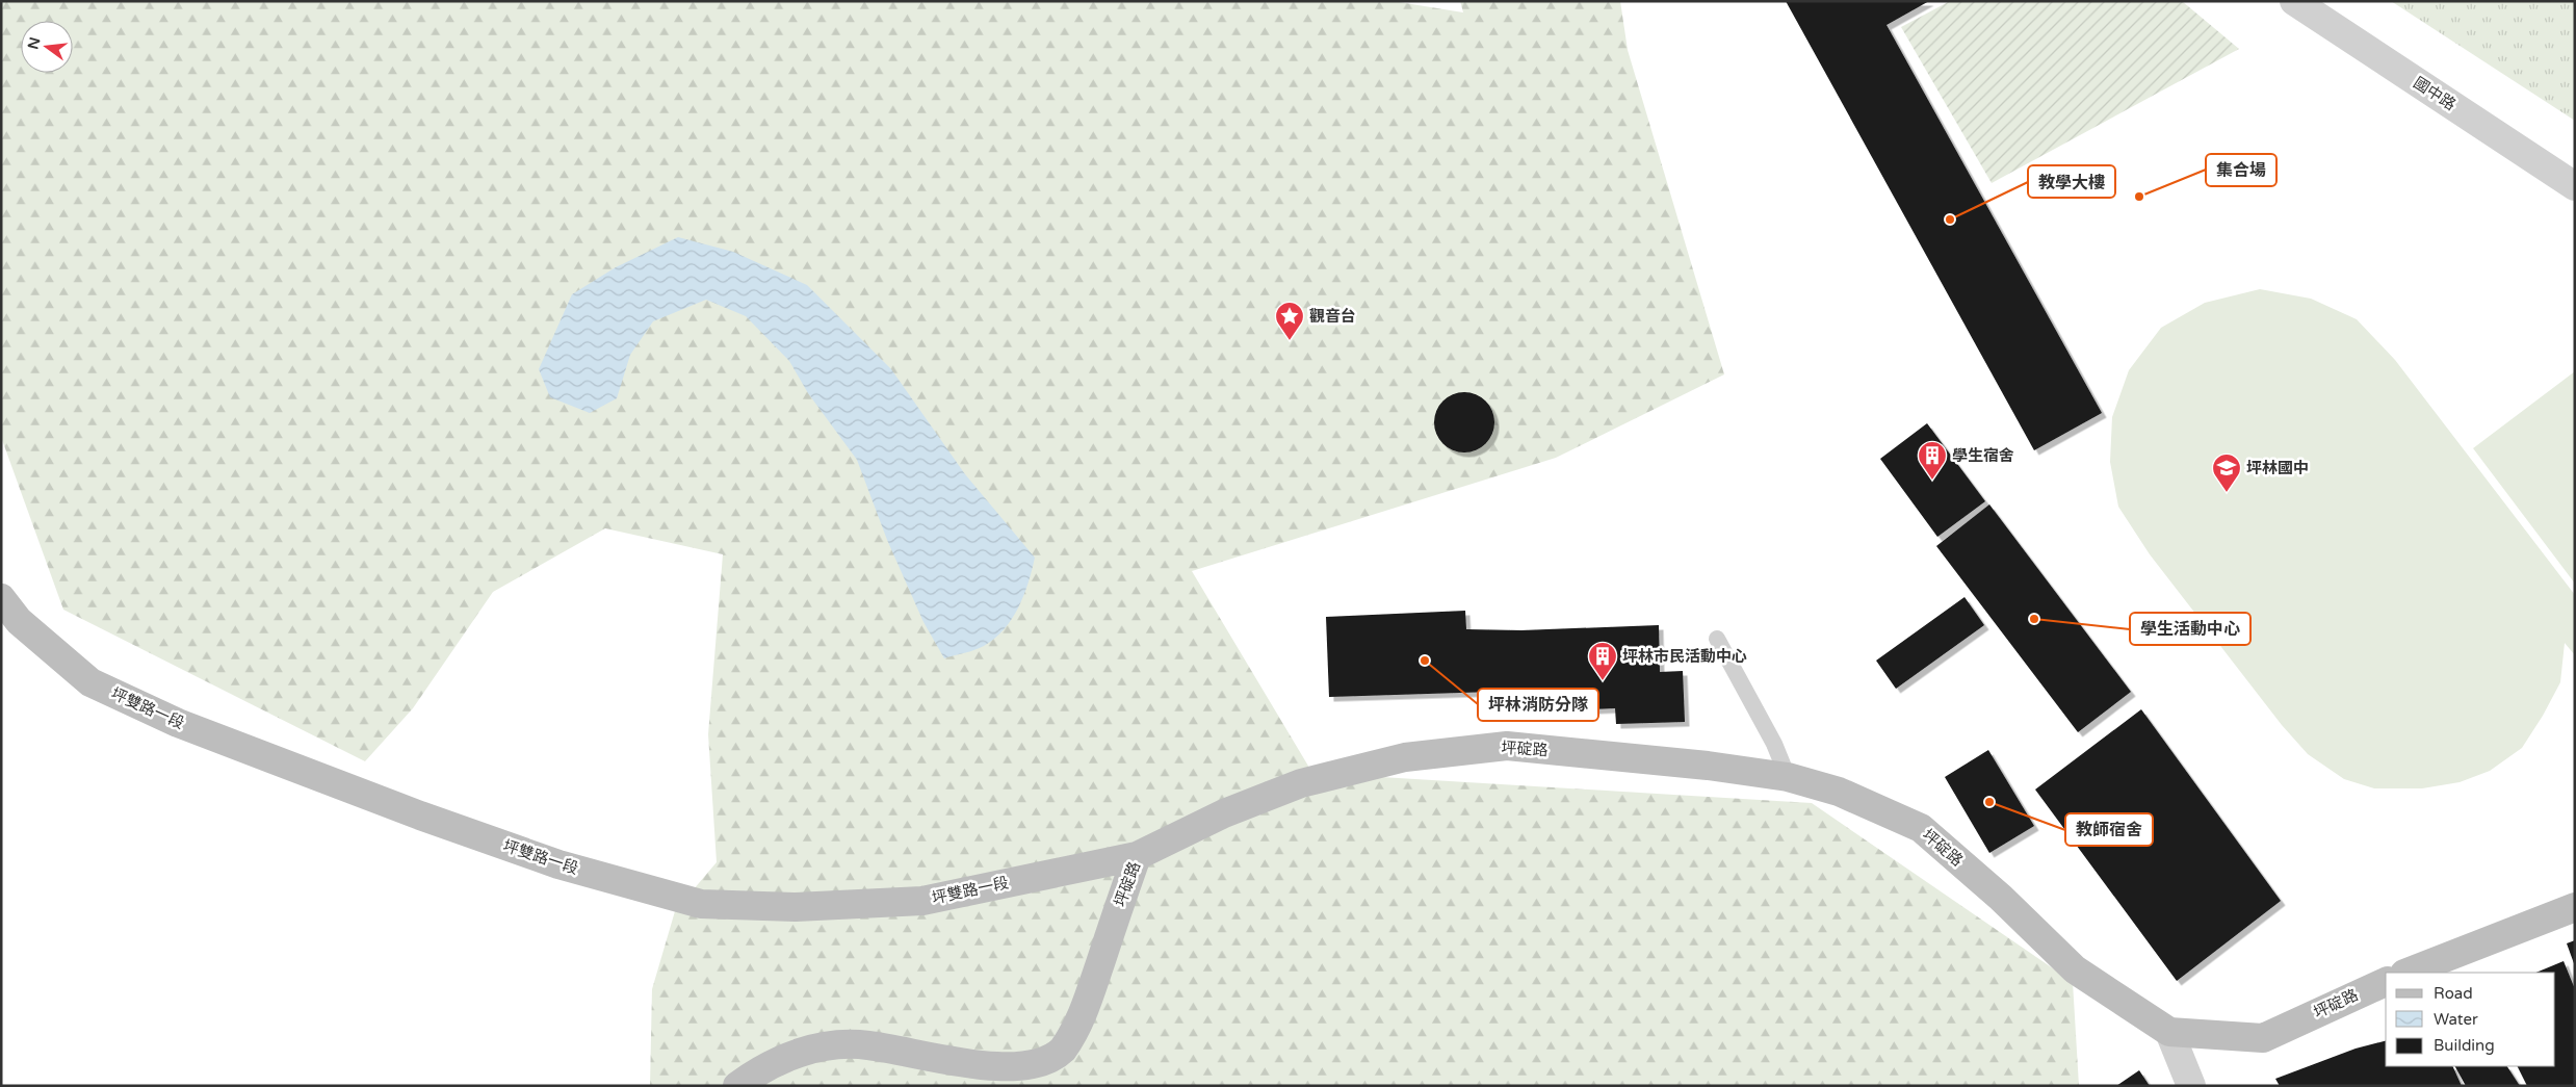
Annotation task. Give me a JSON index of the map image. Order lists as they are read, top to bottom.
{
  "streets": {
    "main road": ["坪雙路一段", "坪碇路"],
    "street": ["國中路"]
  },
  "crossings": [
    ["坪雙路一段", "坪碇路"]
  ],
  "places": {
    "other": [
      "集合場",
      "教學大樓",
      "學生活動中心",
      "坪林消防分隊",
      "教師宿舍"
    ],
    "place": ["觀音台"],
    "building": ["學生宿舍", "坪林市民活動中心"],
    "school or university": ["坪林國中"]
  },
  "legend": ["Road", "Water", "Building"],
  "north": "left"
}
